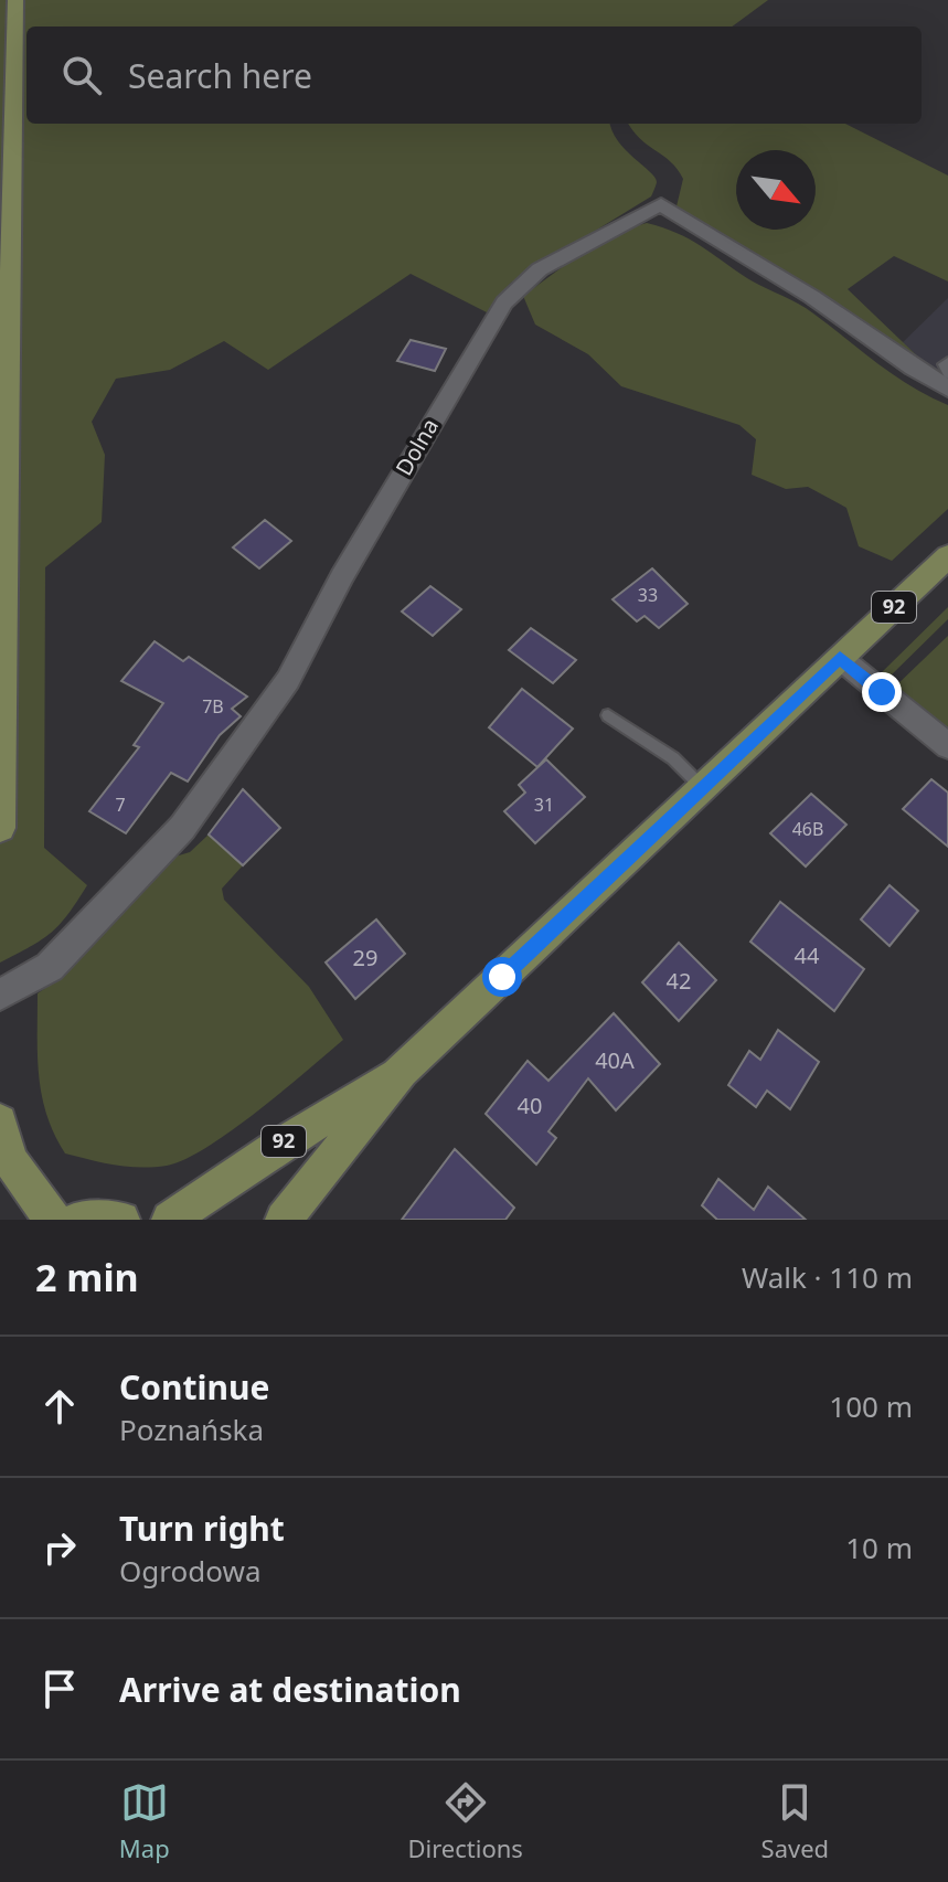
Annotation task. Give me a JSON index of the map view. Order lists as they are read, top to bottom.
{
  "streets": {
    "main road": ["92"],
    "street": ["Dolna"]
  },
  "house_numbers": [
    "33",
    "7B",
    "7",
    "31",
    "46B",
    "44",
    "29",
    "42",
    "40A",
    "40"
  ],
  "north": "bottom right",
  "page": {
    "search": "Search here",
    "heading": ["2 min", "Walk · 110 m"],
    "list": [
      ["Continue", "Poznańska", "100 m"],
      ["Turn right", "Ogrodowa", "10 m"],
      "Arrive at destination"
    ],
    "nav": ["Map", "Directions", "Saved"]
  }
}
